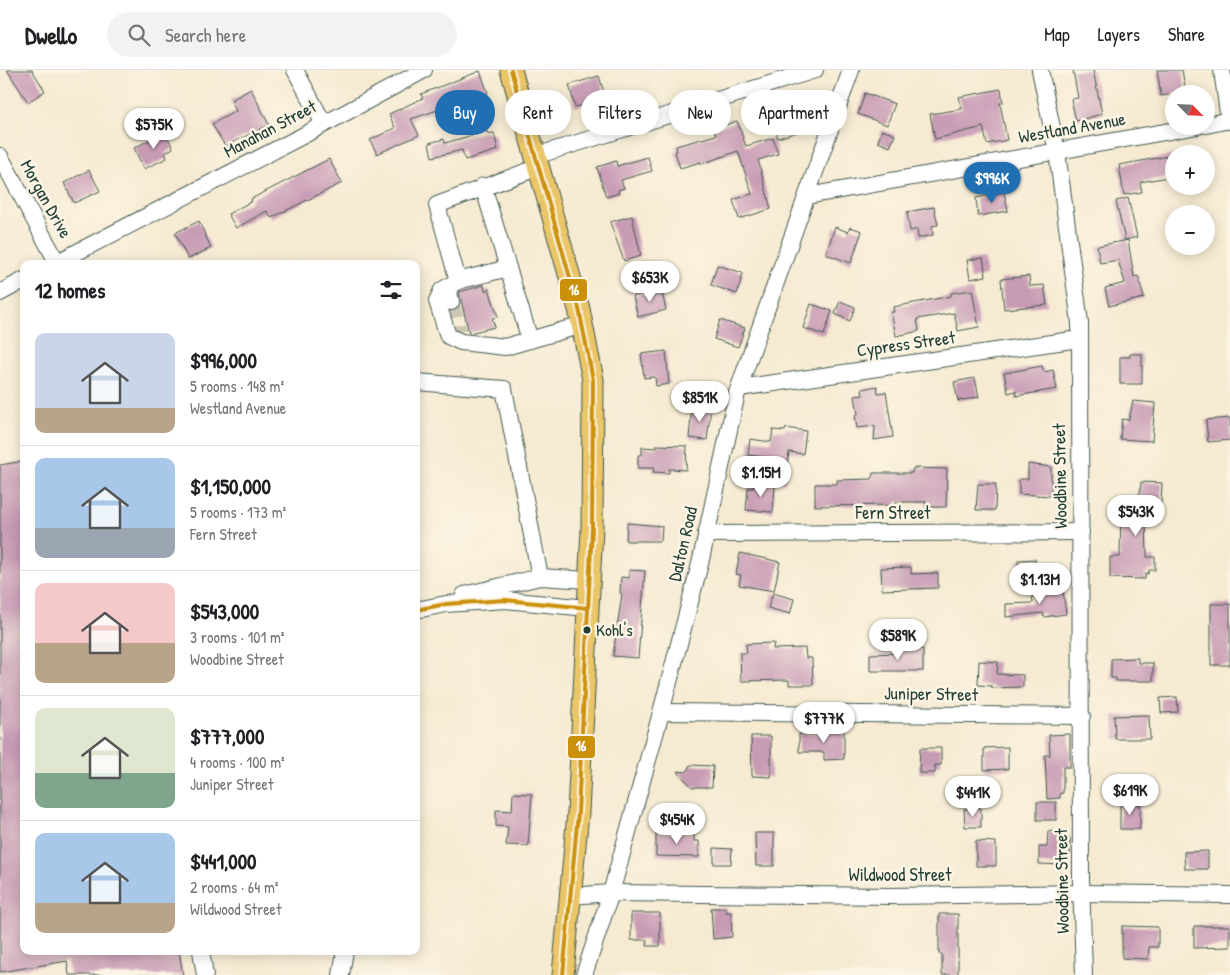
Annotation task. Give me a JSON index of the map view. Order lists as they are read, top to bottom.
{
  "streets": {
    "street": [
      "Westland Avenue",
      "Manahan Street",
      "Morgan Drive",
      "Cypress Street",
      "Woodbine Street",
      "Fern Street",
      "Dalton Road",
      "Juniper Street",
      "Wildwood Street"
    ]
  },
  "crossings": [
    ["Westland Avenue", "Woodbine Street"],
    ["Westland Avenue", "Dalton Road"],
    ["Cypress Street", "Woodbine Street"],
    ["Cypress Street", "Dalton Road"],
    ["Woodbine Street", "Fern Street"],
    ["Woodbine Street", "Juniper Street"],
    ["Woodbine Street", "Wildwood Street"],
    ["Fern Street", "Dalton Road"],
    ["Dalton Road", "Juniper Street"],
    ["Dalton Road", "Wildwood Street"]
  ],
  "places": ["Kohl's"],
  "lines": ["transit line 16"],
  "north": "bottom right",
  "page": {
    "header": "Dwello",
    "search": "Search here",
    "nav": ["Map", "Layers", "Share"],
    "map_buttons": ["+", "−"],
    "chip": [
      "Buy",
      "Rent",
      "Filters",
      "New",
      "Apartment"
    ],
    "price": [
      "$575K",
      "$996K",
      "$653K",
      "$851K",
      "$1.15M",
      "$543K",
      "$1.13M",
      "$589K",
      "$777K",
      "$619K",
      "$441K",
      "$454K"
    ],
    "heading": "12 homes",
    "list": [
      {
        "name": "$996,000",
        "note": "5 rooms · 148 m² · Westland Avenue"
      },
      {
        "name": "$1,150,000",
        "note": "5 rooms · 173 m² · Fern Street"
      },
      {
        "name": "$543,000",
        "note": "3 rooms · 101 m² · Woodbine Street"
      },
      {
        "name": "$777,000",
        "note": "4 rooms · 100 m² · Juniper Street"
      },
      {
        "name": "$441,000",
        "note": "2 rooms · 64 m² · Wildwood Street"
      }
    ]
  }
}
